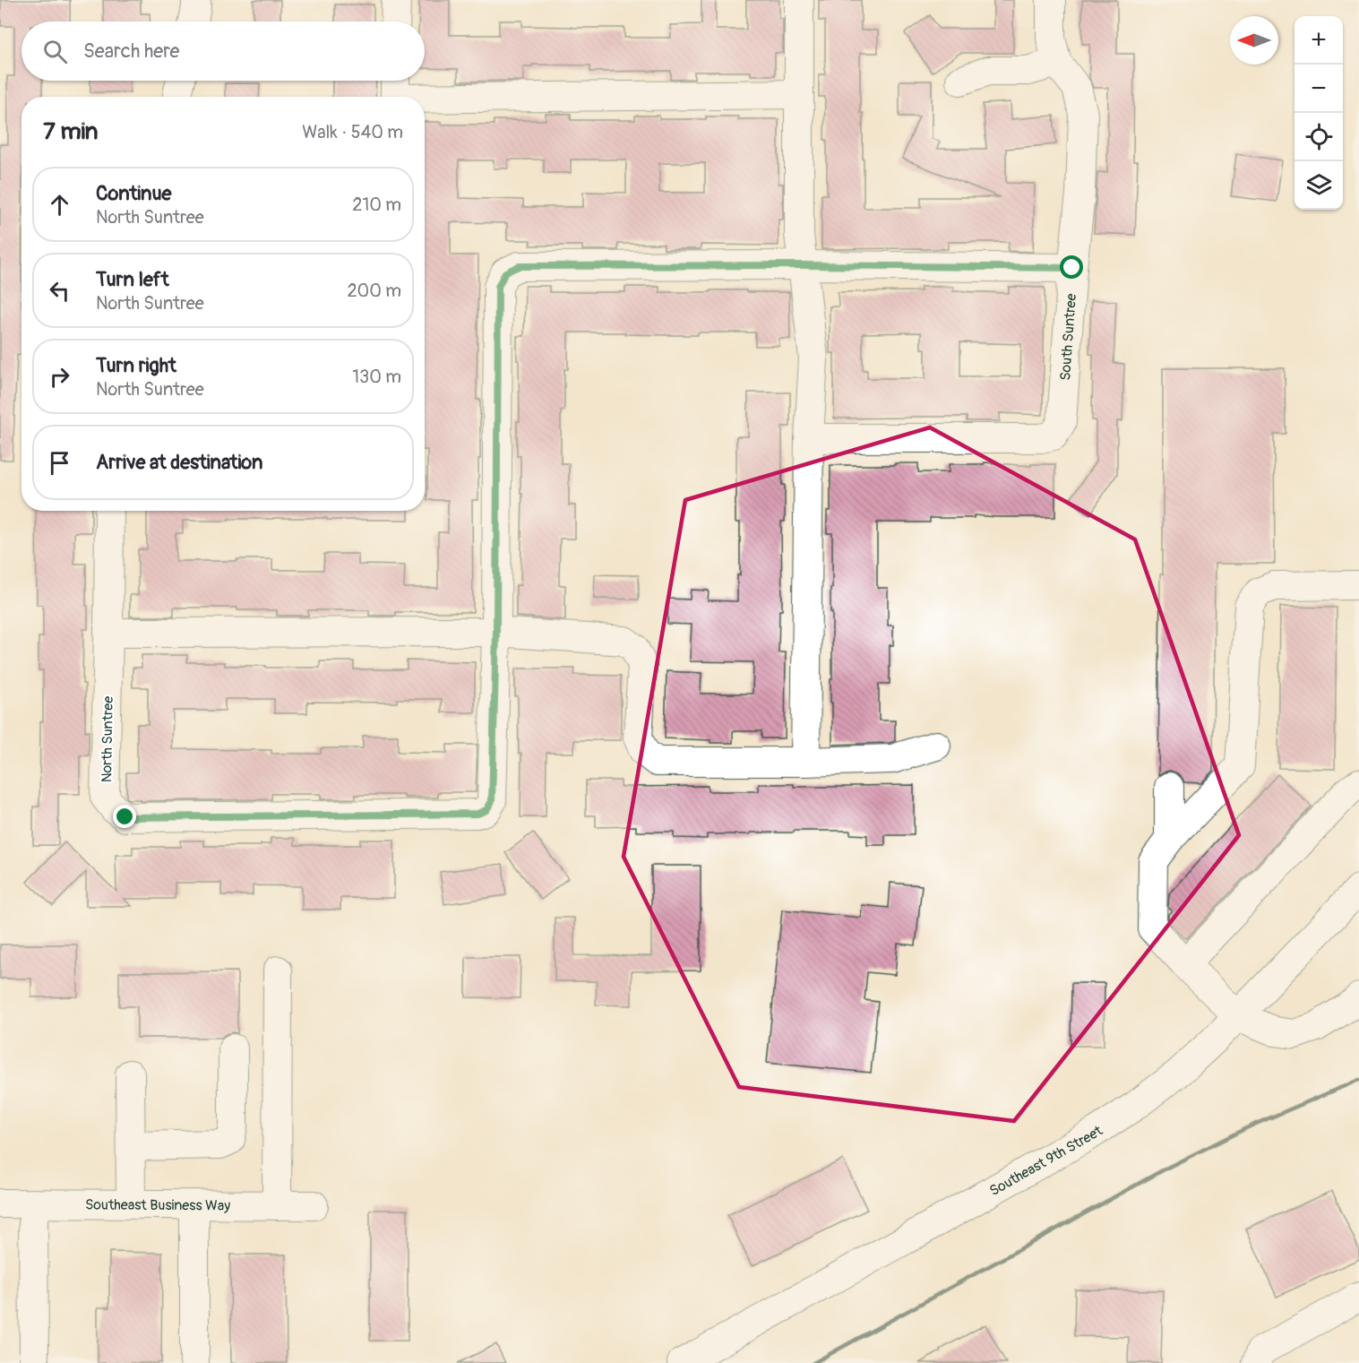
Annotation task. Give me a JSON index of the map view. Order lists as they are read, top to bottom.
{
  "streets": {
    "street": [
      "South Suntree",
      "North Suntree",
      "Southeast 9th Street",
      "Southeast Business Way"
    ]
  },
  "crossings": [
    ["South Suntree", "North Suntree"]
  ],
  "north": "left",
  "page": {
    "map_buttons": ["+", "−"],
    "search": "Search here",
    "heading": ["7 min", "Walk · 540 m"],
    "list": [
      ["Continue", "North Suntree", "210 m"],
      ["Turn left", "North Suntree", "200 m"],
      ["Turn right", "North Suntree", "130 m"],
      "Arrive at destination"
    ]
  }
}
